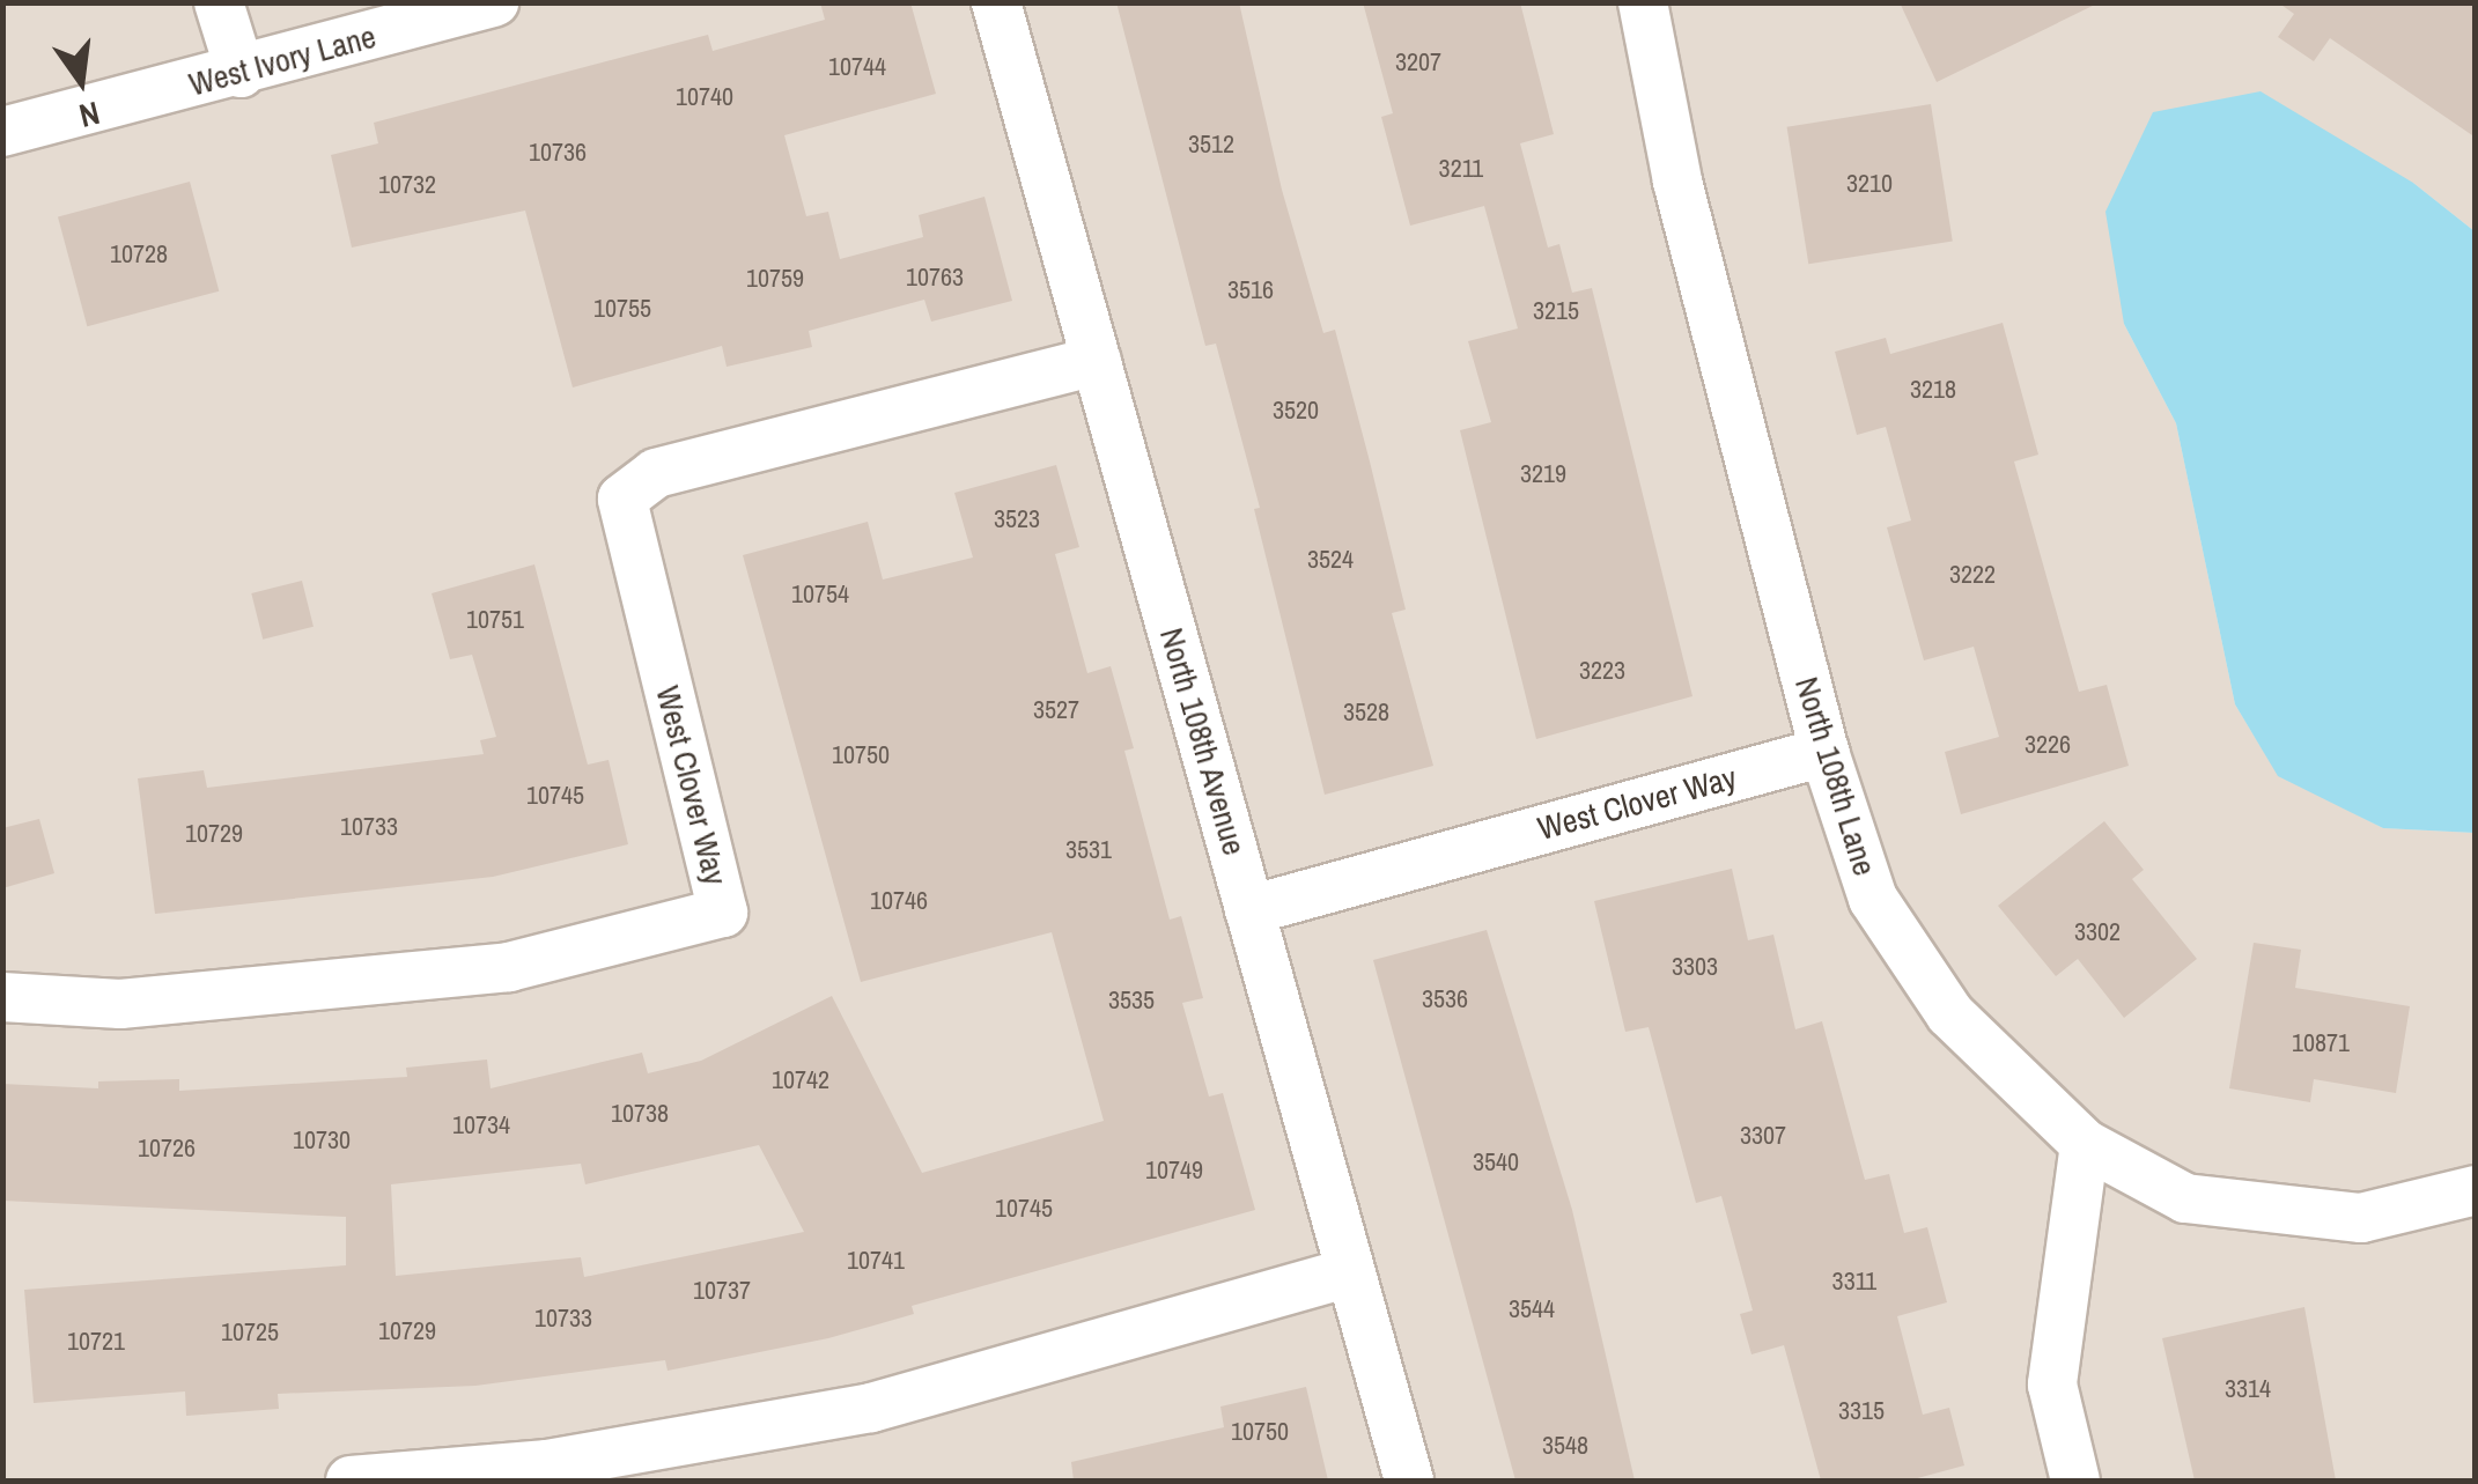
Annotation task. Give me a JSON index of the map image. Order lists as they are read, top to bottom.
{
  "streets": {
    "street": [
      "West Ivory Lane",
      "North 108th Avenue",
      "North 108th Lane",
      "West Clover Way"
    ]
  },
  "crossings": [
    ["North 108th Avenue", "West Clover Way"],
    ["North 108th Lane", "West Clover Way"]
  ],
  "house_numbers": [
    "3207",
    "10744",
    "10740",
    "3512",
    "10736",
    "3211",
    "3210",
    "10732",
    "10728",
    "10763",
    "10759",
    "3516",
    "10755",
    "3215",
    "3218",
    "3520",
    "3219",
    "3523",
    "3524",
    "3222",
    "10754",
    "10751",
    "3223",
    "3527",
    "3528",
    "3226",
    "10750",
    "10745",
    "10733",
    "10729",
    "3531",
    "10746",
    "3302",
    "3303",
    "3536",
    "3535",
    "10871",
    "10742",
    "10738",
    "10734",
    "3307",
    "10730",
    "10726",
    "3540",
    "10749",
    "10745",
    "10741",
    "3311",
    "10737",
    "3544",
    "10733",
    "10729",
    "10725",
    "10721",
    "3314",
    "3315",
    "10750",
    "3548"
  ],
  "north": "bottom"
}
